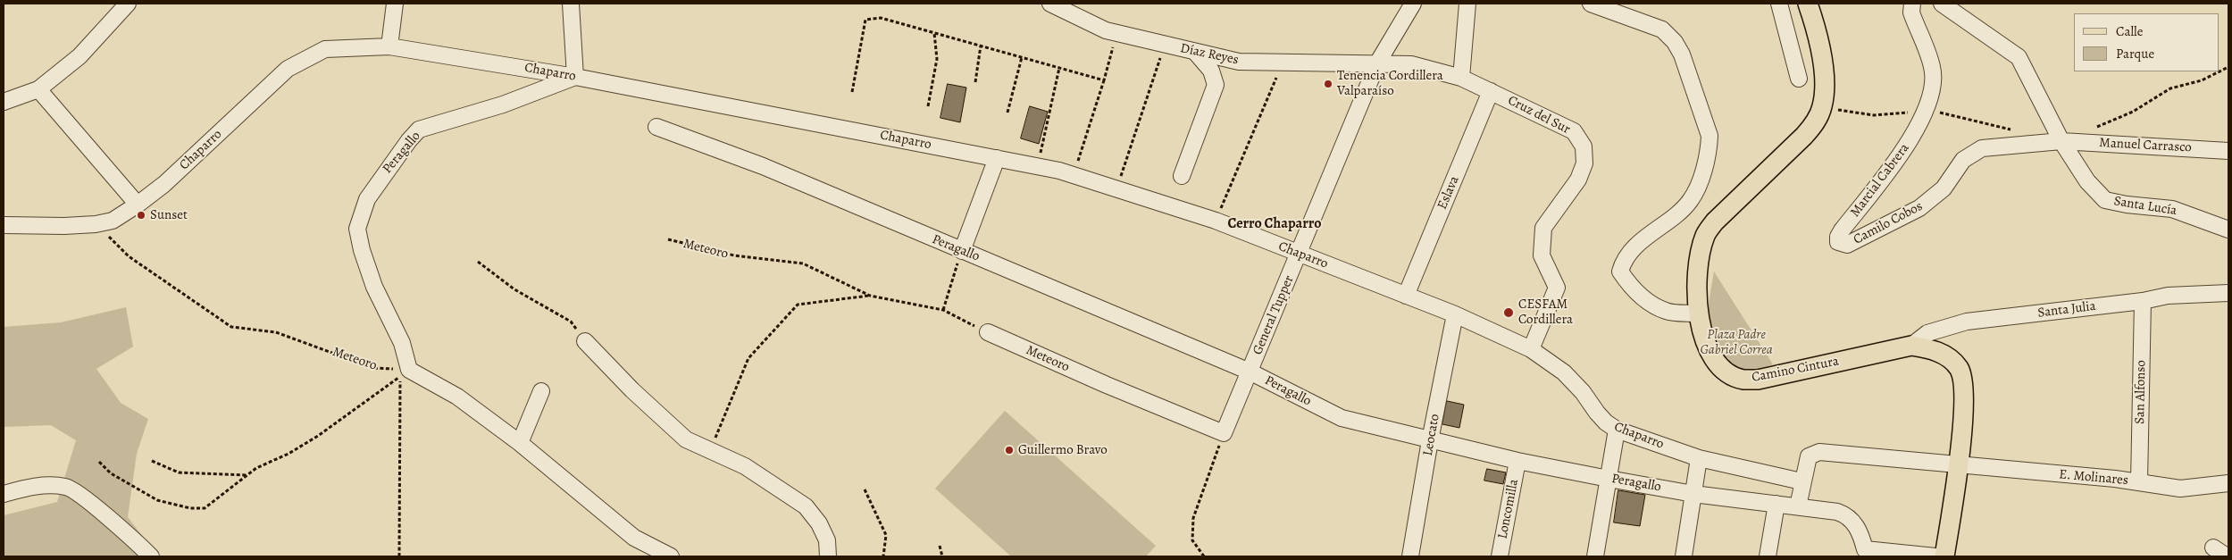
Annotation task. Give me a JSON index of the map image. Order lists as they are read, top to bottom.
{
  "streets": {
    "main road": ["Camino Cintura"],
    "street": [
      "Díaz Reyes",
      "Chaparro",
      "Cruz del Sur",
      "Manuel Carrasco",
      "Peragallo",
      "Marcial Cabrera",
      "Eslava",
      "Santa Lucía",
      "Camilo Cobos",
      "Meteoro",
      "Santa Julia",
      "General Tupper",
      "San Alfonso",
      "Leocato",
      "E. Molinares",
      "Loncomilla"
    ]
  },
  "crossings": [
    ["Díaz Reyes", "Cruz del Sur"],
    ["Díaz Reyes", "General Tupper"],
    ["Chaparro", "Cruz del Sur"],
    ["Chaparro", "Peragallo"],
    ["Chaparro", "Eslava"],
    ["Chaparro", "Meteoro"],
    ["Chaparro", "General Tupper"],
    ["Chaparro", "Leocato"],
    ["Cruz del Sur", "Eslava"],
    ["Cruz del Sur", "General Tupper"],
    ["Manuel Carrasco", "Santa Lucía"],
    ["Manuel Carrasco", "Camilo Cobos"],
    ["Peragallo", "Meteoro"],
    ["Peragallo", "General Tupper"],
    ["Peragallo", "Leocato"],
    ["Peragallo", "Loncomilla"],
    ["Marcial Cabrera", "Camilo Cobos"],
    ["Santa Lucía", "Camilo Cobos"],
    ["Meteoro", "General Tupper"],
    ["Santa Julia", "Camino Cintura"],
    ["Santa Julia", "San Alfonso"],
    ["Camino Cintura", "E. Molinares"],
    ["San Alfonso", "E. Molinares"]
  ],
  "districts": ["Cerro Chaparro"],
  "parks": ["Plaza Padre Gabriel Correa"],
  "places": [
    "Tenencia Cordillera Valparaíso",
    "Sunset",
    "CESFAM Cordillera",
    "Guillermo Bravo"
  ],
  "legend": ["Calle", "Parque"]
}
